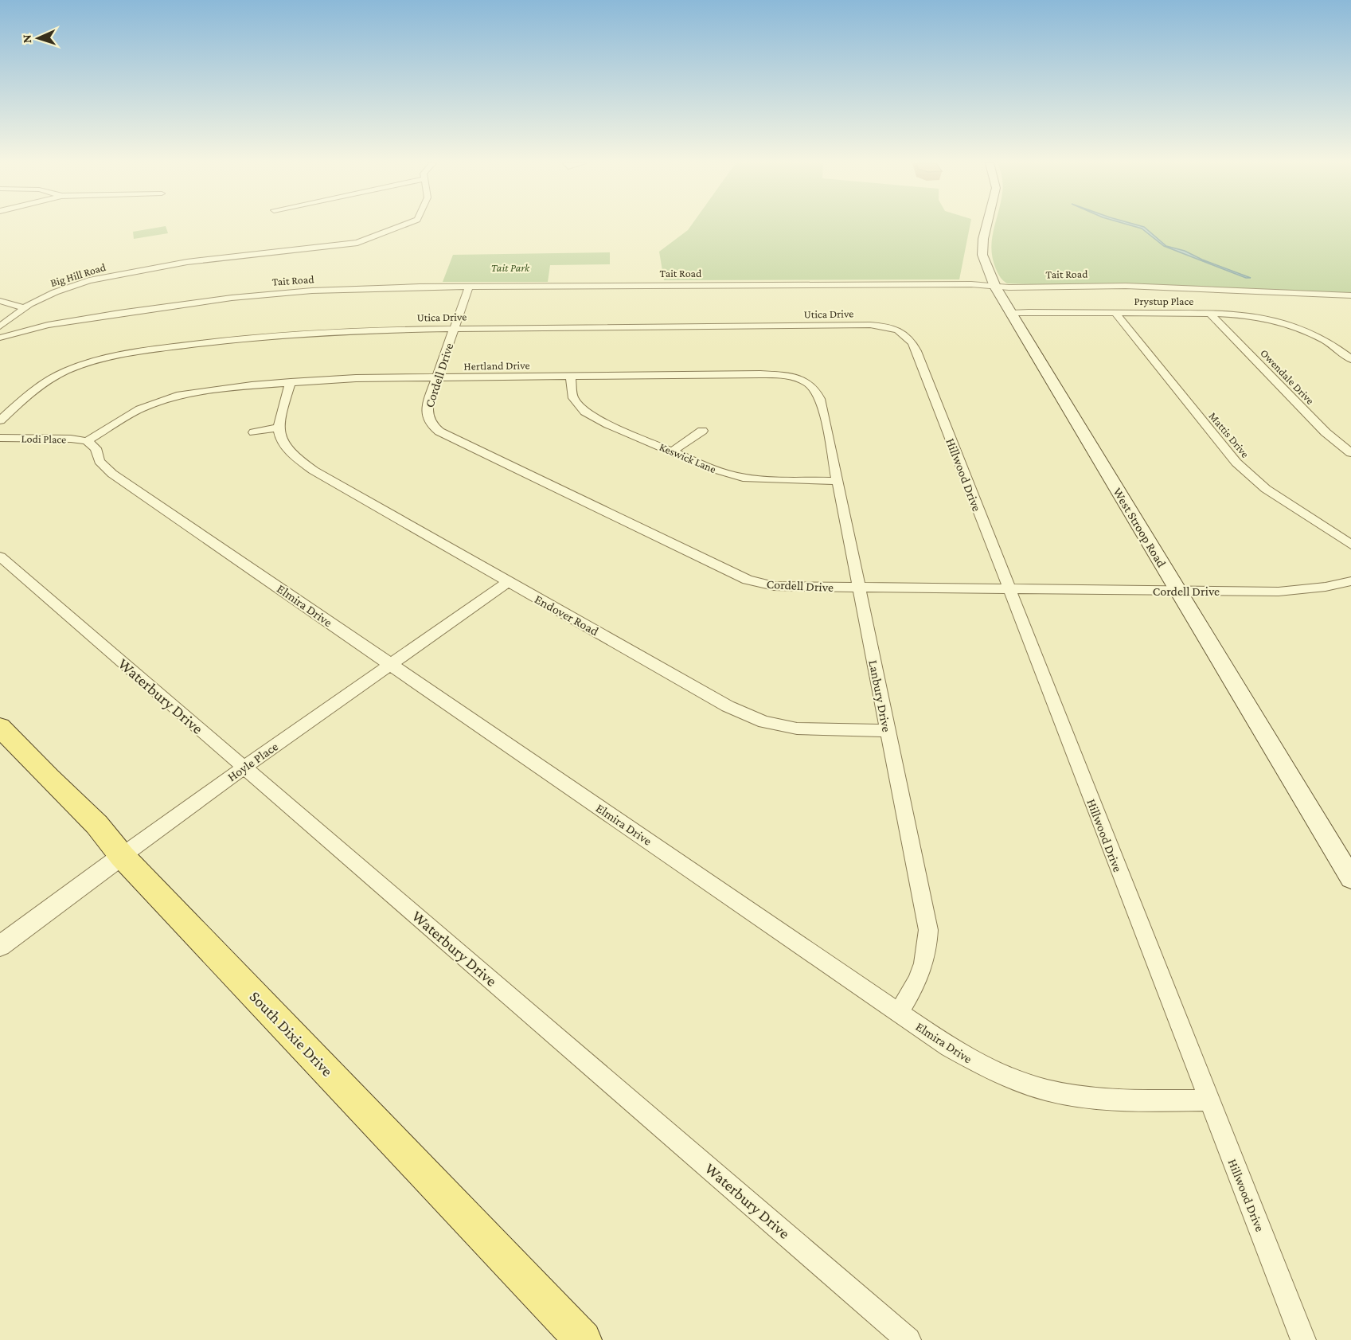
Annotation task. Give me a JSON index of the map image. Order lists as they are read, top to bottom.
{
  "streets": {
    "main road": ["West Stroop Road", "South Dixie Drive"],
    "street": [
      "Tait Road",
      "Big Hill Road",
      "Prystup Place",
      "Utica Drive",
      "Hertland Drive",
      "Cordell Drive",
      "Owendale Drive",
      "Mattis Drive",
      "Lodi Place",
      "Keswick Lane",
      "Hillwood Drive",
      "Elmira Drive",
      "Endover Road",
      "Waterbury Drive",
      "Lanbury Drive",
      "Hoyle Place"
    ]
  },
  "crossings": [
    ["Tait Road", "Big Hill Road"],
    ["Tait Road", "Cordell Drive"],
    ["Tait Road", "West Stroop Road"],
    ["Prystup Place", "Owendale Drive"],
    ["Prystup Place", "Mattis Drive"],
    ["Prystup Place", "West Stroop Road"],
    ["Utica Drive", "Cordell Drive"],
    ["Utica Drive", "Hillwood Drive"],
    ["Hertland Drive", "Cordell Drive"],
    ["Hertland Drive", "Lodi Place"],
    ["Hertland Drive", "Keswick Lane"],
    ["Hertland Drive", "Elmira Drive"],
    ["Hertland Drive", "Lanbury Drive"],
    ["Cordell Drive", "Hillwood Drive"],
    ["Cordell Drive", "West Stroop Road"],
    ["Cordell Drive", "Lanbury Drive"],
    ["Lodi Place", "Elmira Drive"],
    ["Keswick Lane", "Lanbury Drive"],
    ["Hillwood Drive", "Elmira Drive"],
    ["Elmira Drive", "Lanbury Drive"],
    ["Elmira Drive", "Hoyle Place"],
    ["Endover Road", "Lanbury Drive"],
    ["Endover Road", "Hoyle Place"],
    ["Waterbury Drive", "Hoyle Place"],
    ["Hoyle Place", "South Dixie Drive"]
  ],
  "parks": ["Tait Park"],
  "north": "left"
}
